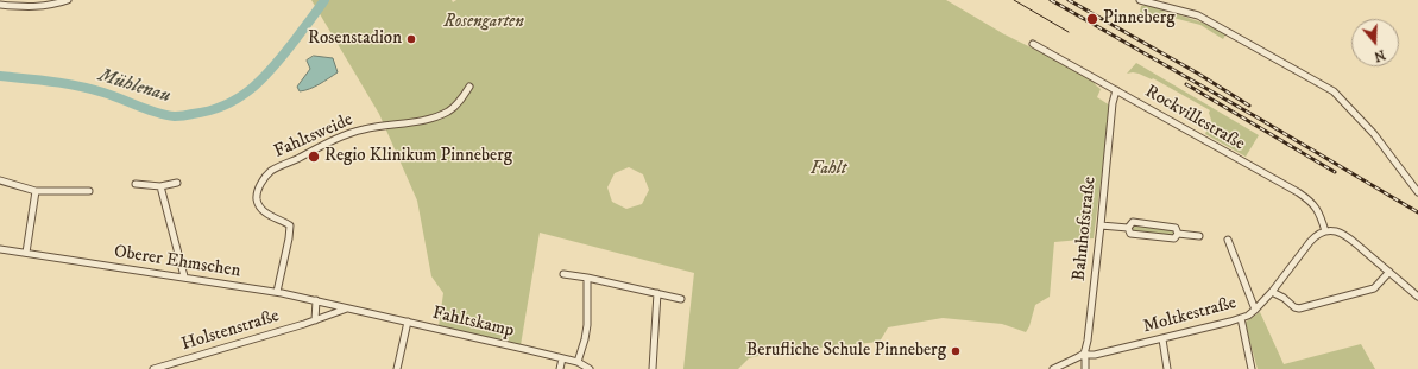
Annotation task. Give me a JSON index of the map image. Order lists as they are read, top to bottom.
{
  "streets": {
    "street": [
      "Rockvillestraße",
      "Fahltsweide",
      "Bahnhofstraße",
      "Oberer Ehmschen",
      "Moltkestraße",
      "Fahltskamp",
      "Holstenstraße"
    ]
  },
  "crossings": [
    ["Rockvillestraße", "Bahnhofstraße"],
    ["Rockvillestraße", "Moltkestraße"],
    ["Fahltsweide", "Oberer Ehmschen"],
    ["Bahnhofstraße", "Moltkestraße"],
    ["Oberer Ehmschen", "Fahltskamp"],
    ["Oberer Ehmschen", "Holstenstraße"],
    ["Fahltskamp", "Holstenstraße"]
  ],
  "water": ["Mühlenau"],
  "parks": ["Rosengarten", "Fahlt"],
  "places": [
    "Pinneberg",
    "Rosenstadion",
    "Regio Klinikum Pinneberg",
    "Berufliche Schule Pinneberg"
  ],
  "north": "bottom"
}
